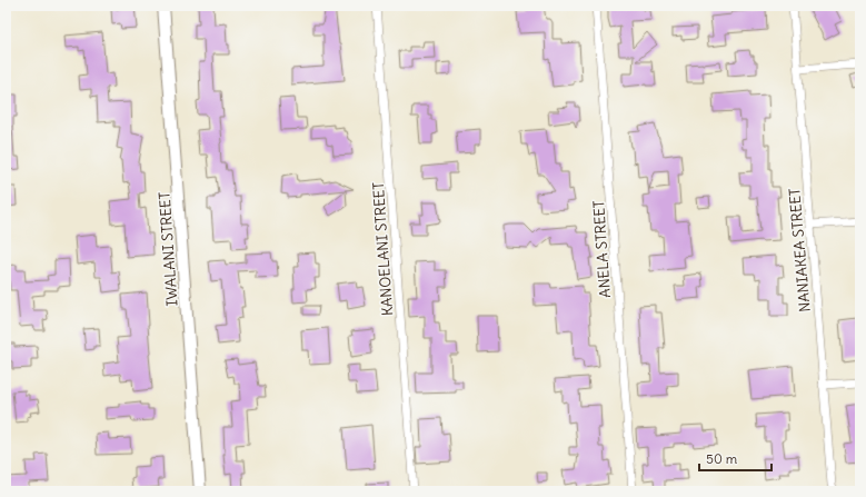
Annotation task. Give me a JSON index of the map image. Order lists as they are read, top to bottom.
{
  "streets": {
    "street": [
      "IWALANI STREET",
      "KANOELANI STREET",
      "ANELA STREET",
      "NANIAKEA STREET"
    ]
  },
  "scale_bar": "50 m"
}
